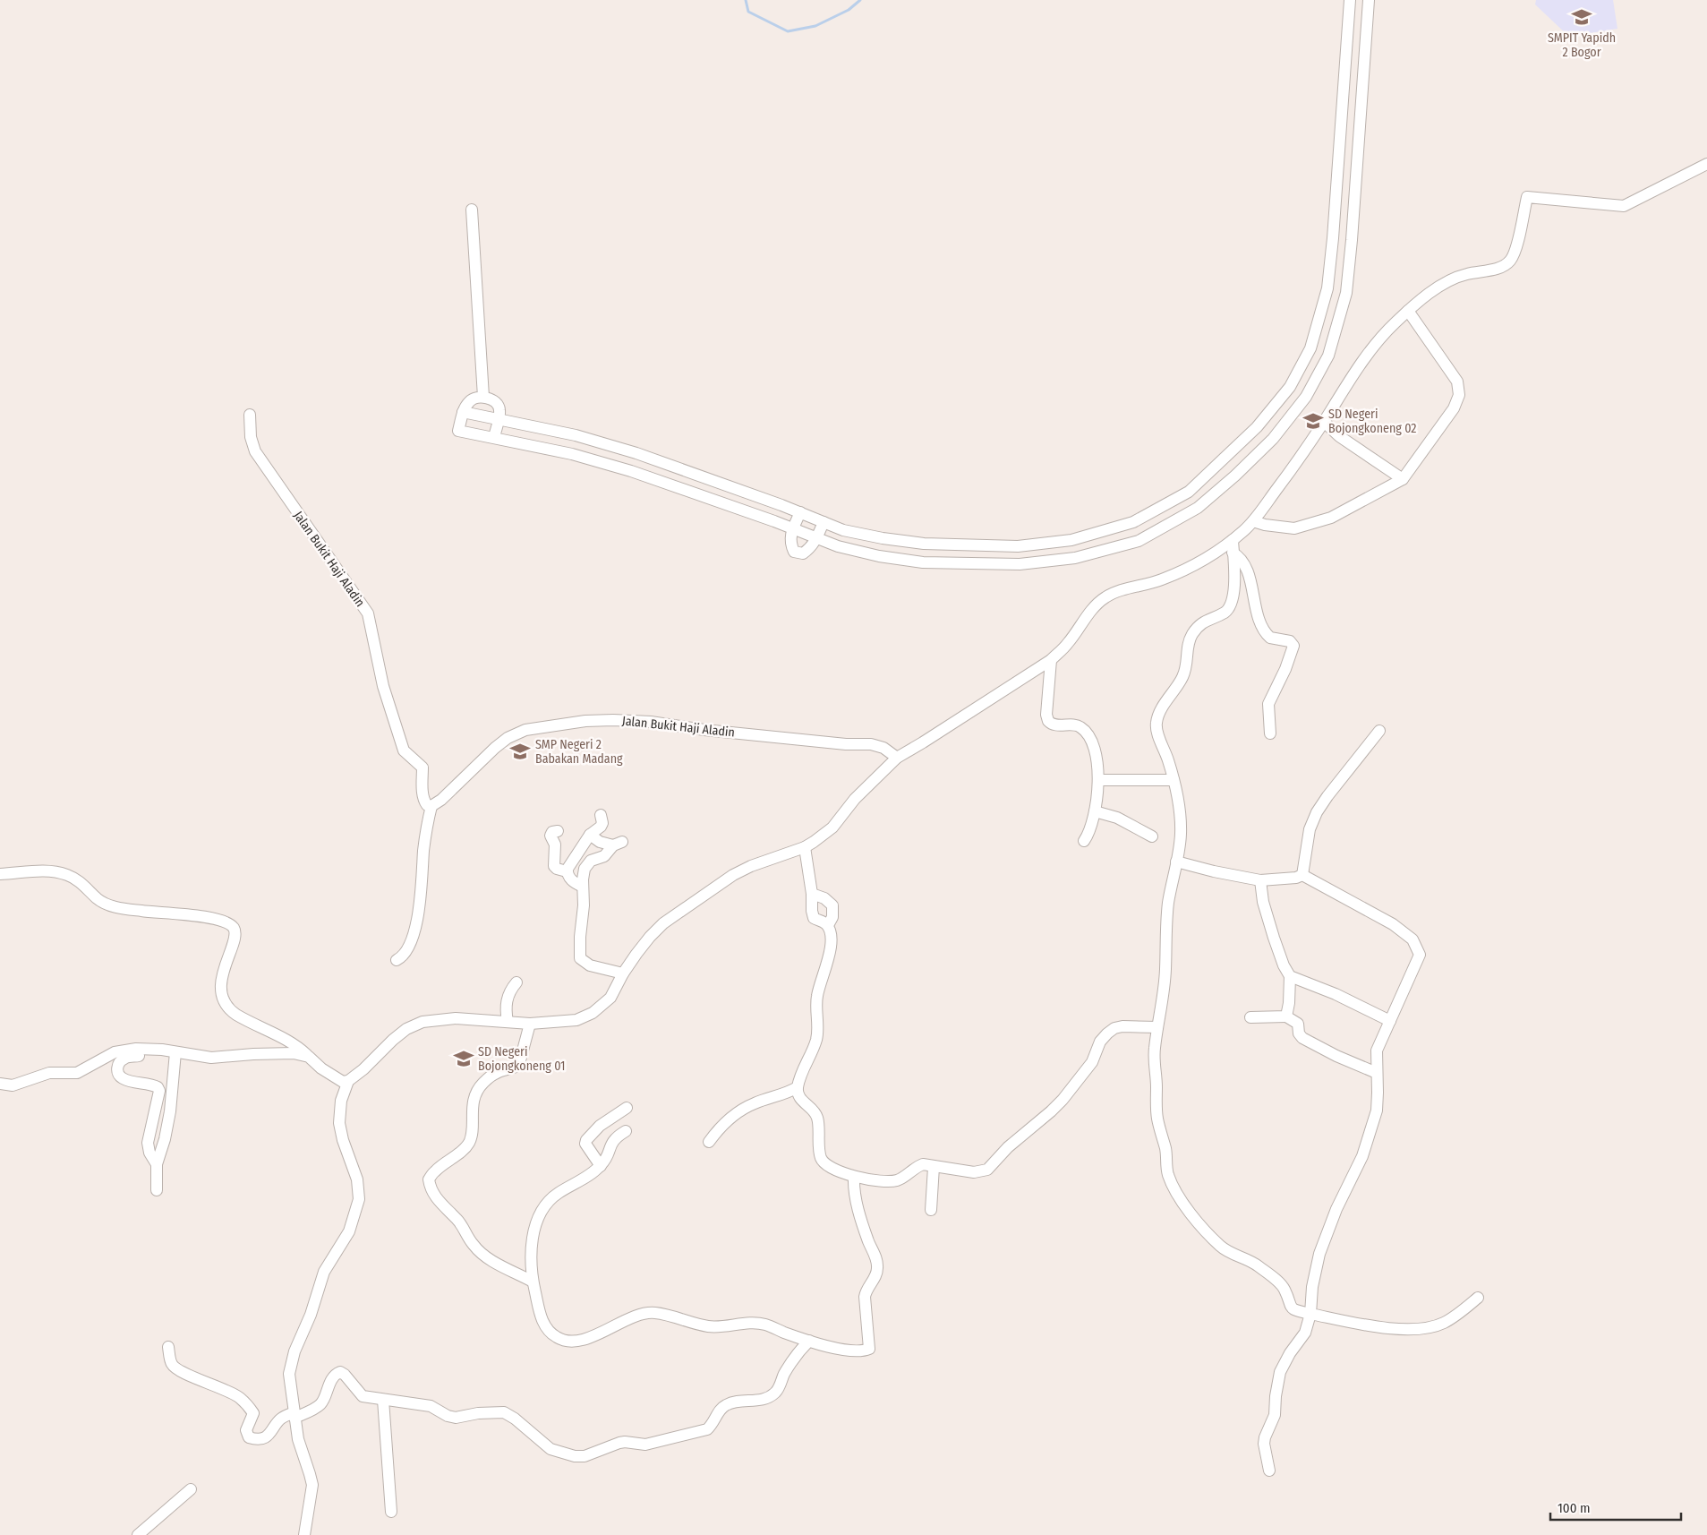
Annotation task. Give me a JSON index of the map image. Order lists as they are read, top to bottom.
{
  "streets": {
    "street": ["Jalan Bukit Haji Aladin"]
  },
  "places": {
    "school or university": [
      "SMPIT Yapidh 2 Bogor",
      "SD Negeri Bojongkoneng 02",
      "SMP Negeri 2 Babakan Madang",
      "SD Negeri Bojongkoneng 01"
    ]
  },
  "scale_bar": "100 m"
}
